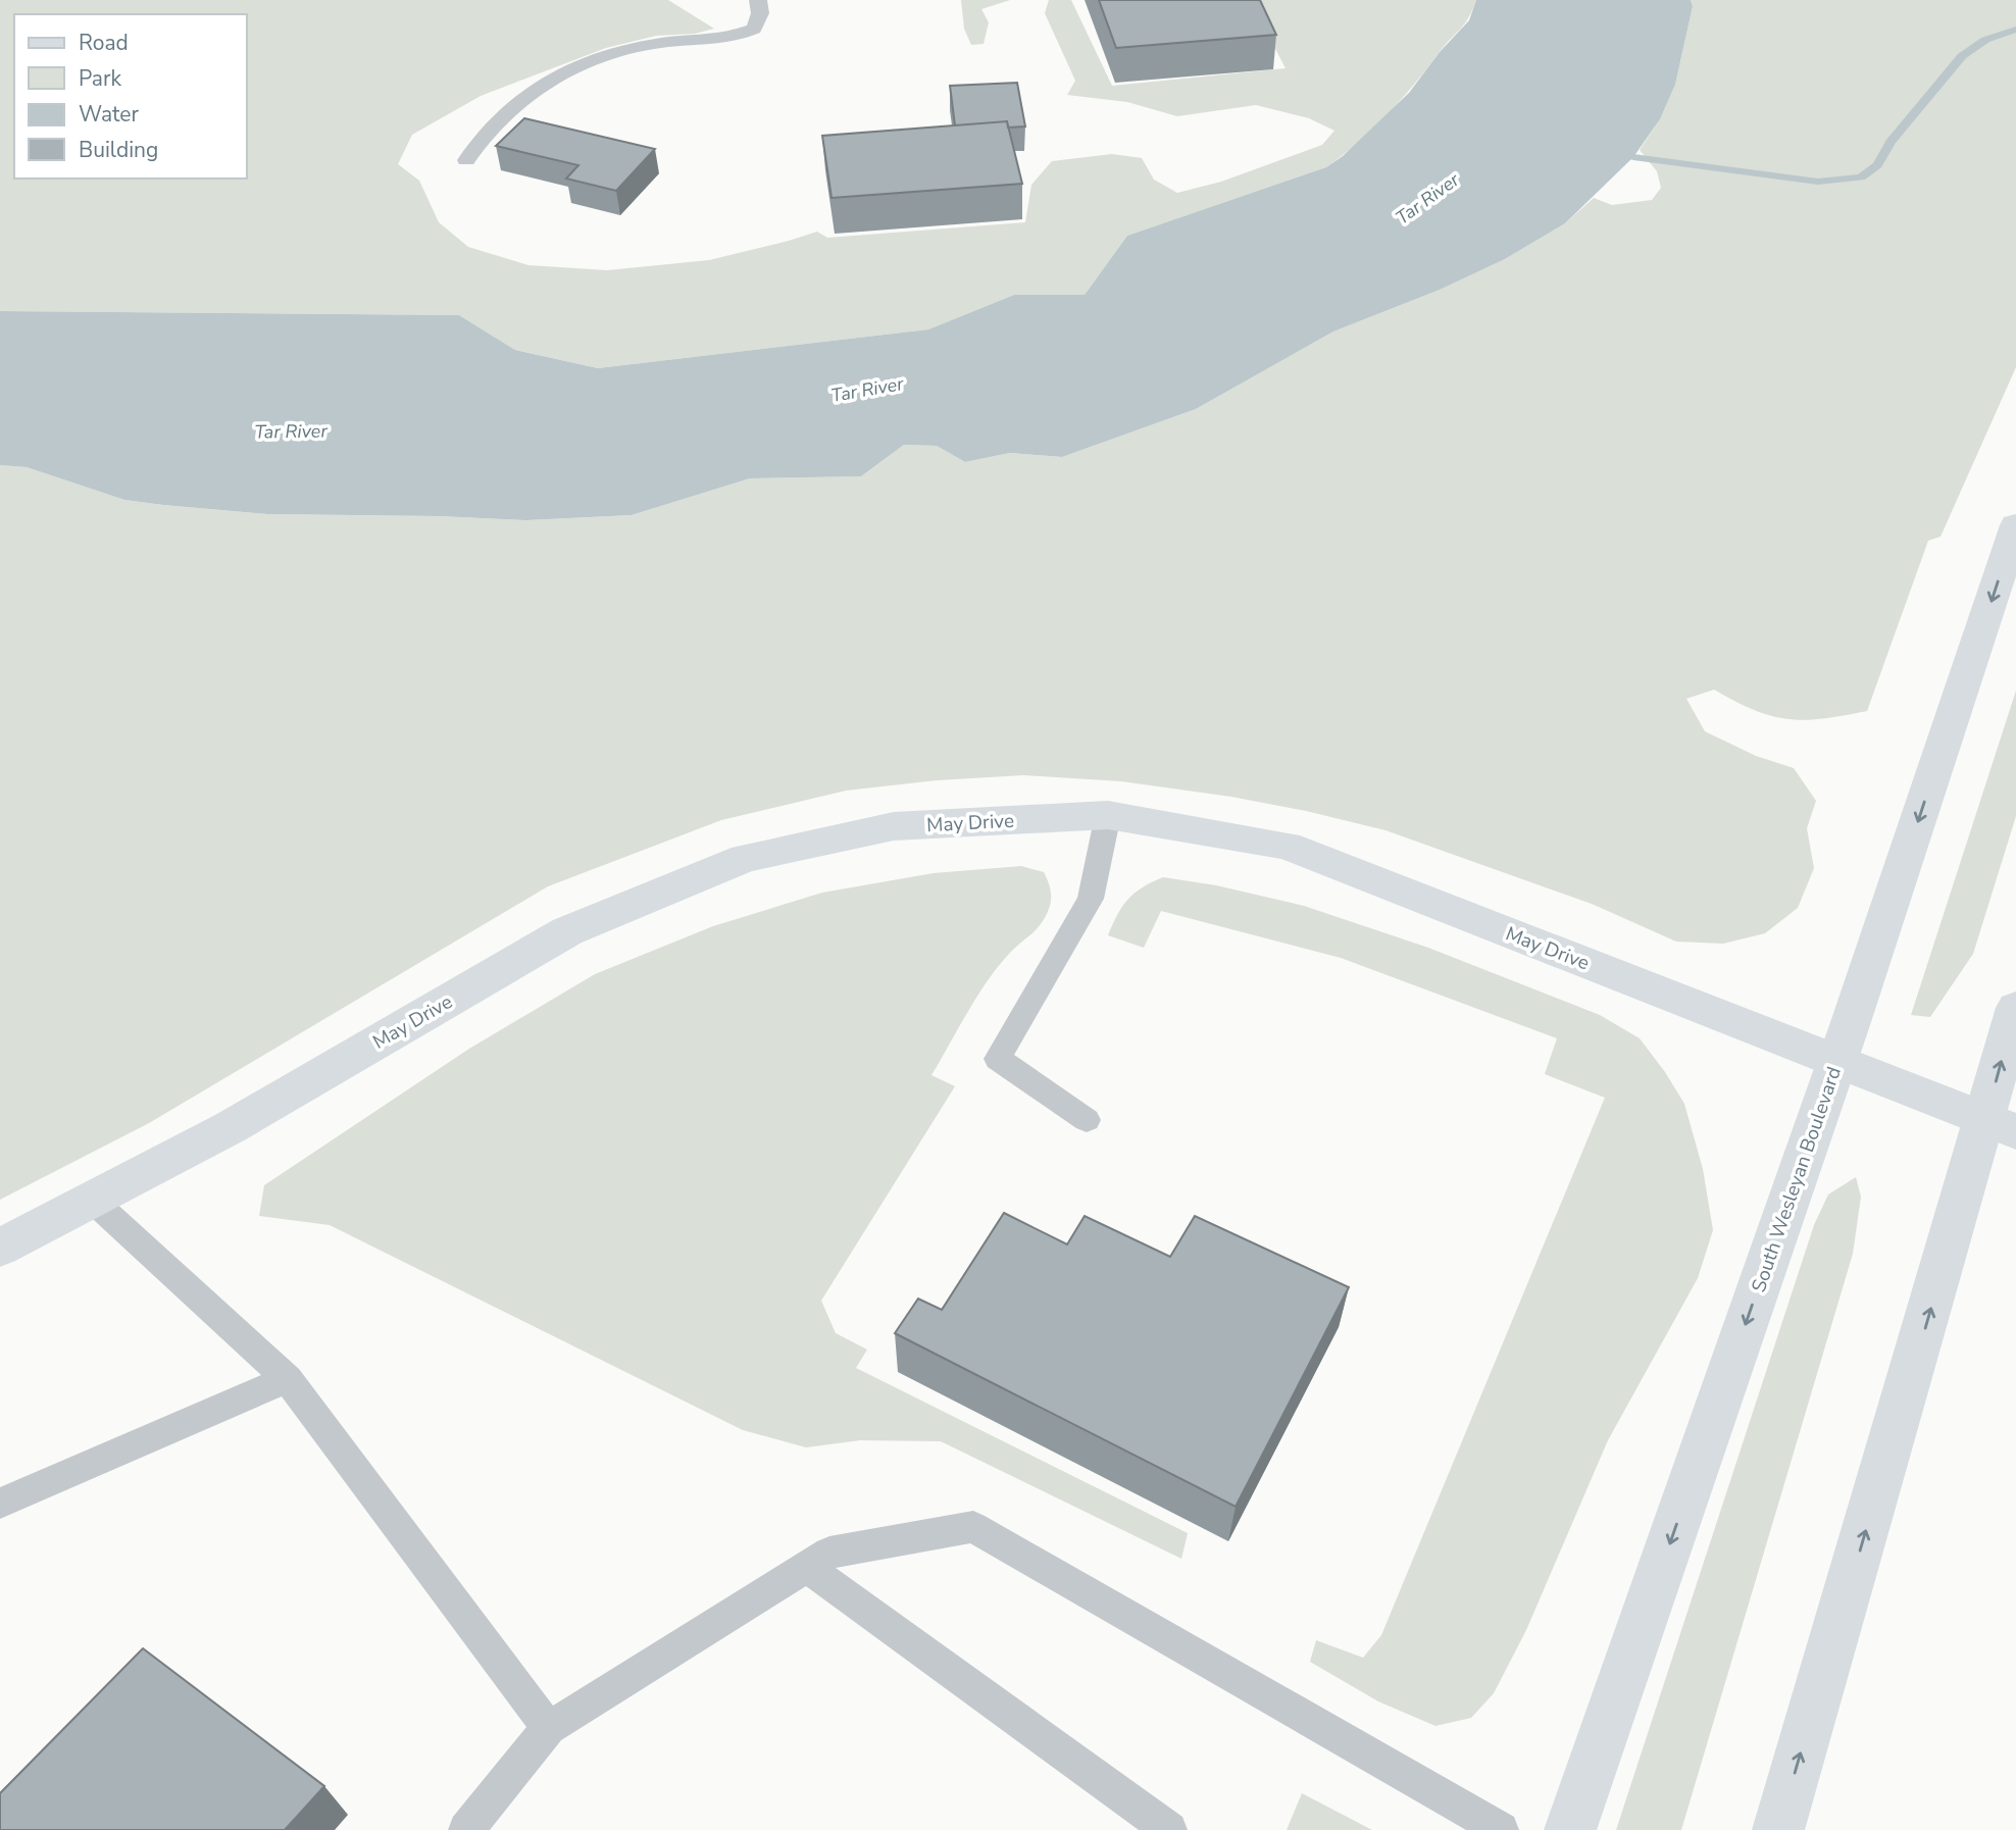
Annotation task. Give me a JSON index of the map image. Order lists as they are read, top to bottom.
{
  "streets": {
    "main road": ["May Drive", "South Wesleyan Boulevard"]
  },
  "crossings": [
    ["May Drive", "South Wesleyan Boulevard"]
  ],
  "water": ["Tar River"],
  "legend": [
    "Road",
    "Park",
    "Water",
    "Building"
  ]
}
